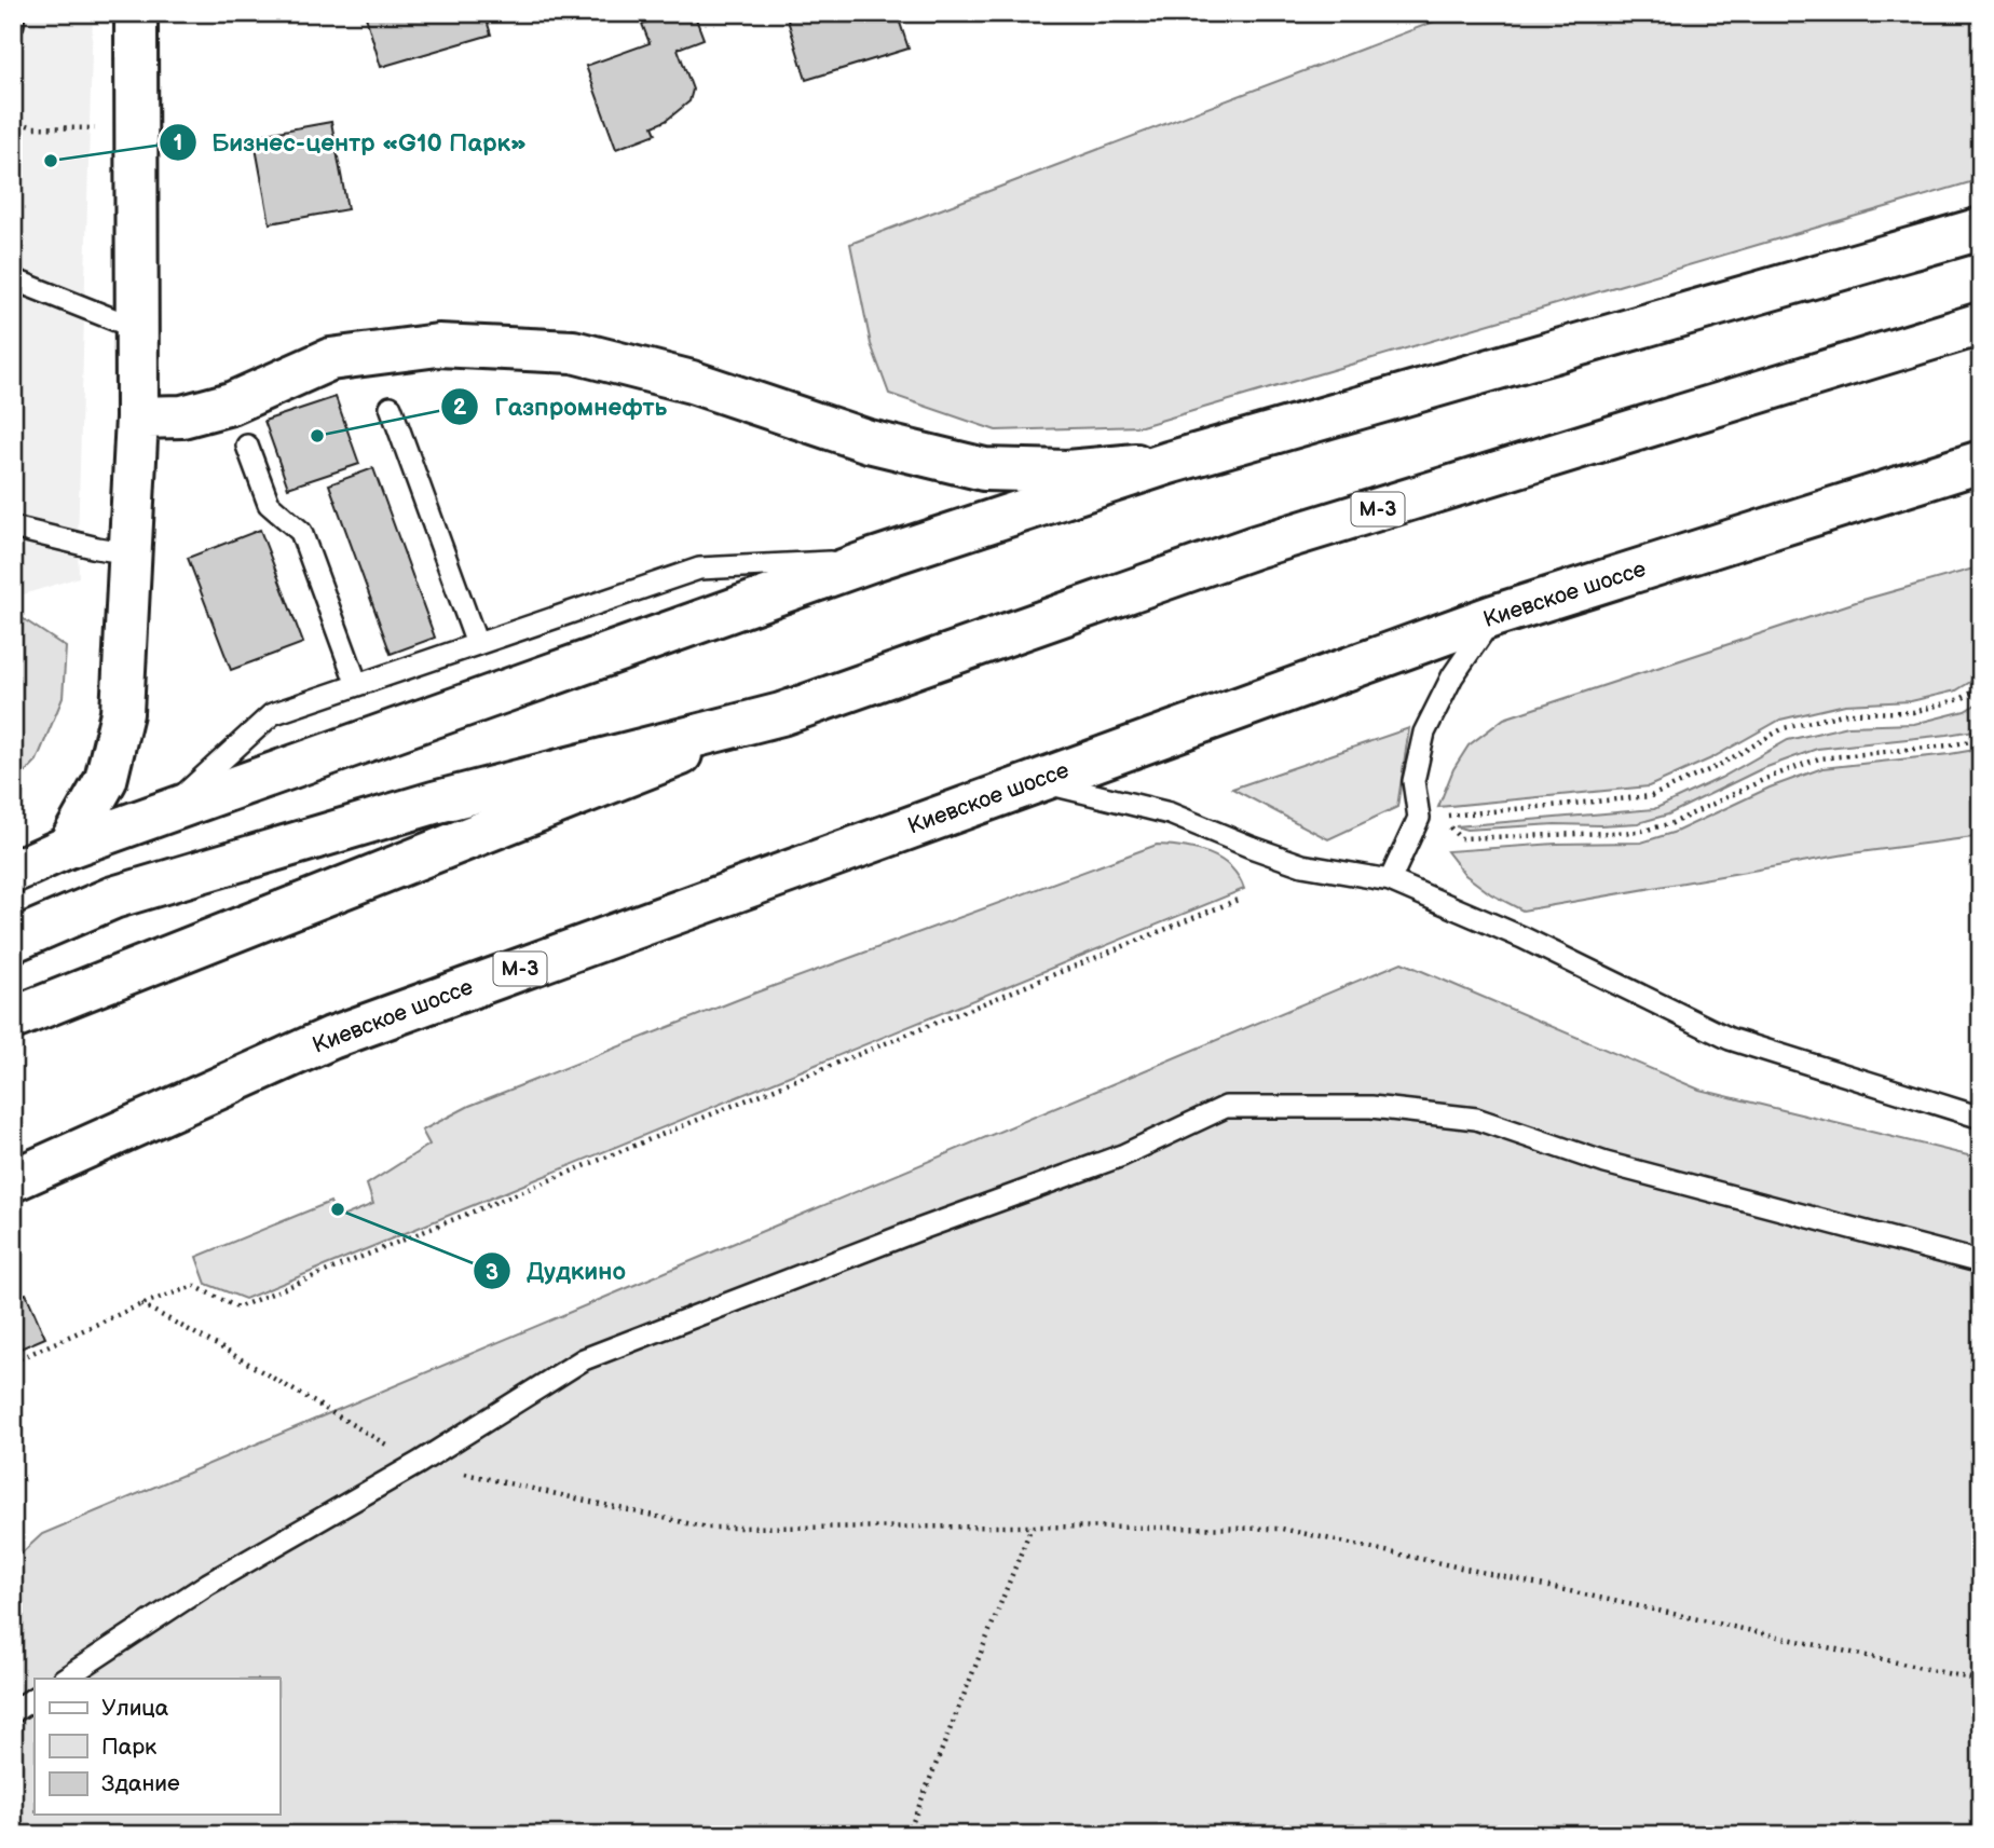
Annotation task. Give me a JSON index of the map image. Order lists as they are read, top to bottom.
{
  "streets": {
    "main road": ["М-3", "Киевское шоссе"]
  },
  "places": ["Бизнес-центр «G10 Парк»", "Газпромнефть", "Дудкино"],
  "legend": ["Улица", "Парк", "Здание"]
}
